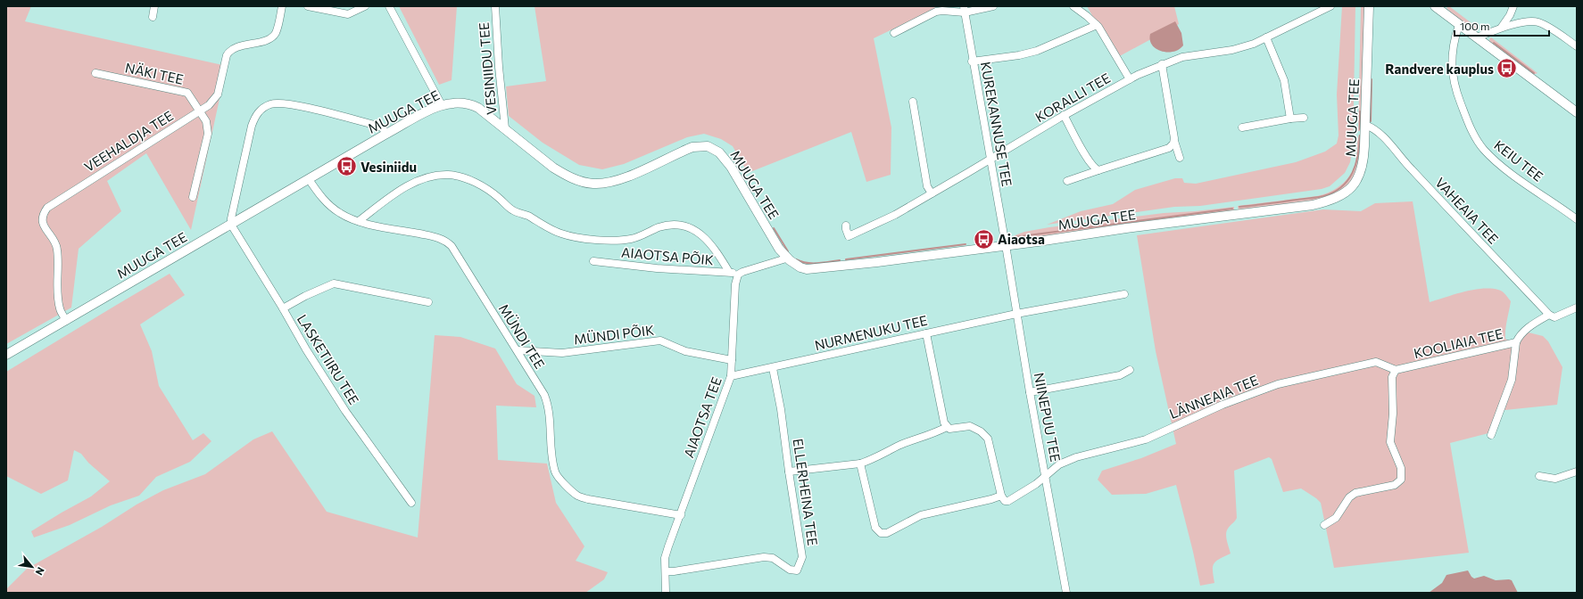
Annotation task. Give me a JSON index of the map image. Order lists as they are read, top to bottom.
{
  "streets": {
    "street": [
      "VESINIIDU TEE",
      "NÄKI TEE",
      "KORALLI TEE",
      "MUUGA TEE",
      "KUREKANNUSE TEE",
      "VEEHALDJA TEE",
      "KEIU TEE",
      "VAHEAIA TEE",
      "AIAOTSA PÕIK",
      "NURMENUKU TEE",
      "MÜNDI PÕIK",
      "MÜNDI TEE",
      "KOOLIAIA TEE",
      "LASKETIIRU TEE",
      "LÄNNEAIA TEE",
      "AIAOTSA TEE",
      "NIINEPUU TEE",
      "ELLERHEINA TEE"
    ]
  },
  "crossings": [
    ["VESINIIDU TEE", "MUUGA TEE"],
    ["NÄKI TEE", "VEEHALDJA TEE"],
    ["KORALLI TEE", "KUREKANNUSE TEE"],
    ["MUUGA TEE", "KUREKANNUSE TEE"],
    ["MUUGA TEE", "VEEHALDJA TEE"],
    ["MUUGA TEE", "VAHEAIA TEE"],
    ["MUUGA TEE", "MÜNDI TEE"],
    ["MUUGA TEE", "LASKETIIRU TEE"],
    ["MUUGA TEE", "NIINEPUU TEE"],
    ["KUREKANNUSE TEE", "NIINEPUU TEE"],
    ["VAHEAIA TEE", "KOOLIAIA TEE"],
    ["AIAOTSA PÕIK", "AIAOTSA TEE"],
    ["NURMENUKU TEE", "AIAOTSA TEE"],
    ["NURMENUKU TEE", "NIINEPUU TEE"],
    ["NURMENUKU TEE", "ELLERHEINA TEE"],
    ["MÜNDI PÕIK", "MÜNDI TEE"],
    ["MÜNDI PÕIK", "AIAOTSA TEE"],
    ["MÜNDI TEE", "AIAOTSA TEE"],
    ["KOOLIAIA TEE", "LÄNNEAIA TEE"],
    ["LÄNNEAIA TEE", "NIINEPUU TEE"],
    ["AIAOTSA TEE", "ELLERHEINA TEE"]
  ],
  "places": {
    "bus stop": ["Randvere kauplus", "Vesiniidu", "Aiaotsa"]
  },
  "scale_bar": "100 m",
  "north": "bottom right"
}
